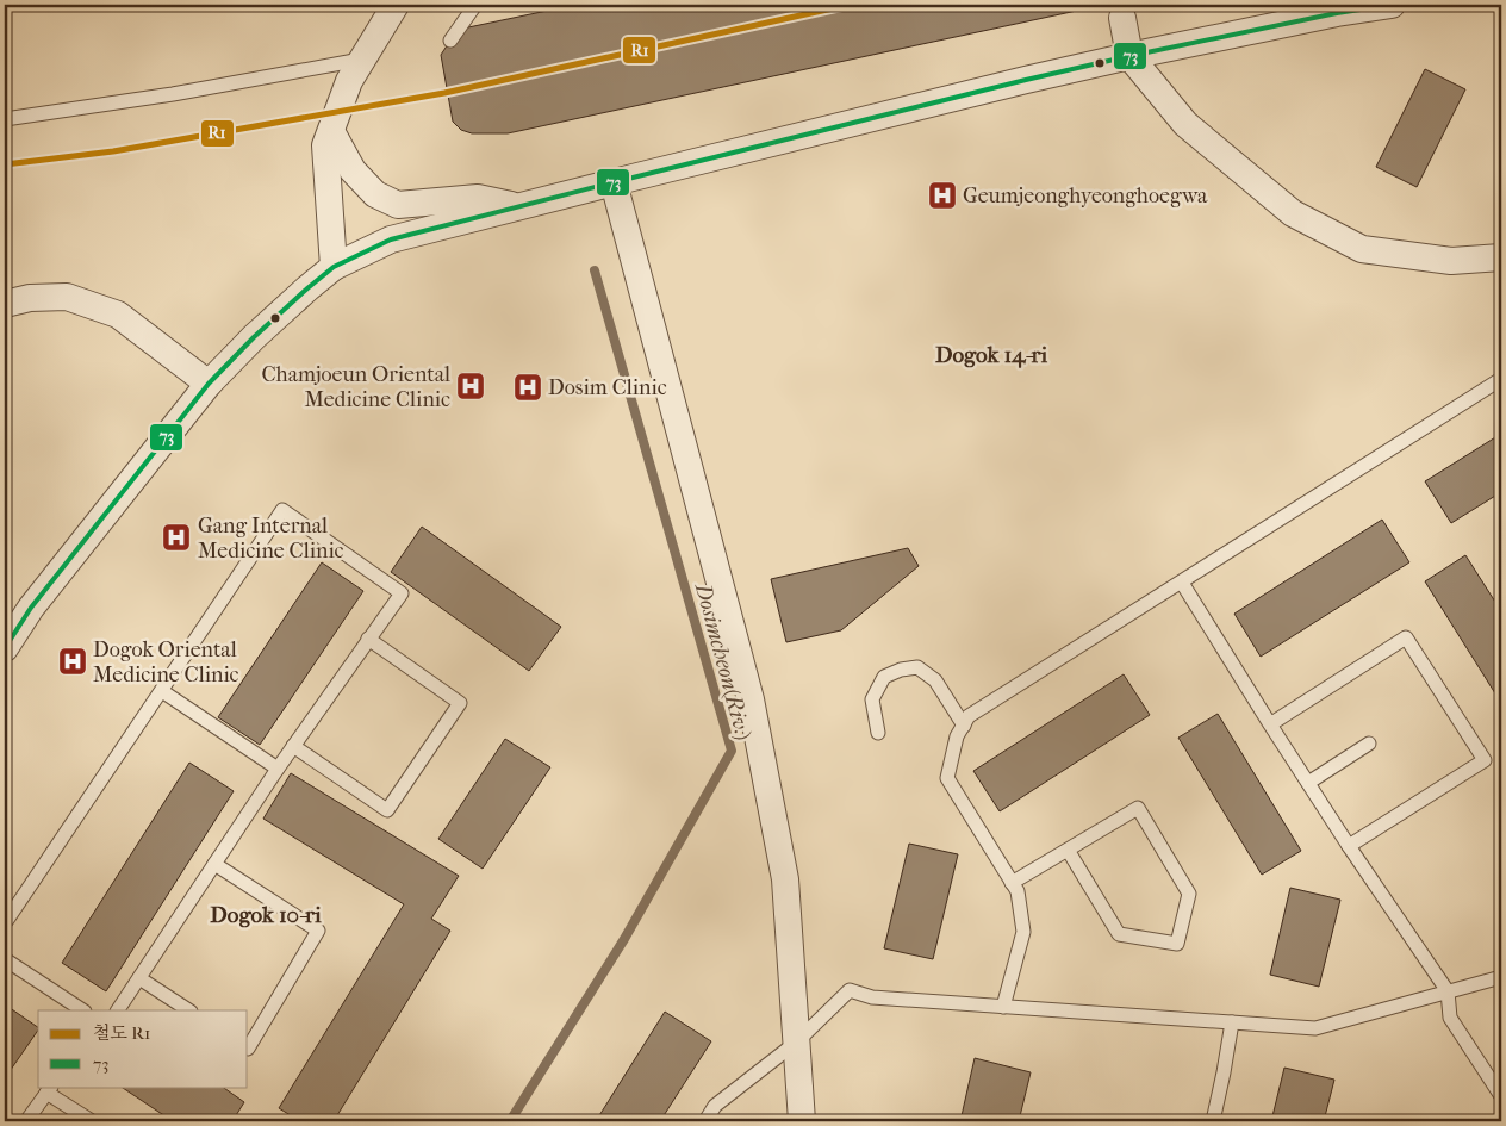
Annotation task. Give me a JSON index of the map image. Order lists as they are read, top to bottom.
{
  "districts": ["Dogok 14-ri", "Dogok 10-ri"],
  "water": ["Dosimcheon(Riv.)"],
  "places": {
    "hospital": [
      "Geumjeonghyeonghoegwa",
      "Chamjoeun Oriental Medicine Clinic",
      "Dosim Clinic",
      "Gang Internal Medicine Clinic",
      "Dogok Oriental Medicine Clinic"
    ]
  },
  "lines": ["rail line R1", "transit line 73"],
  "legend": ["철도 R1", "73"]
}
